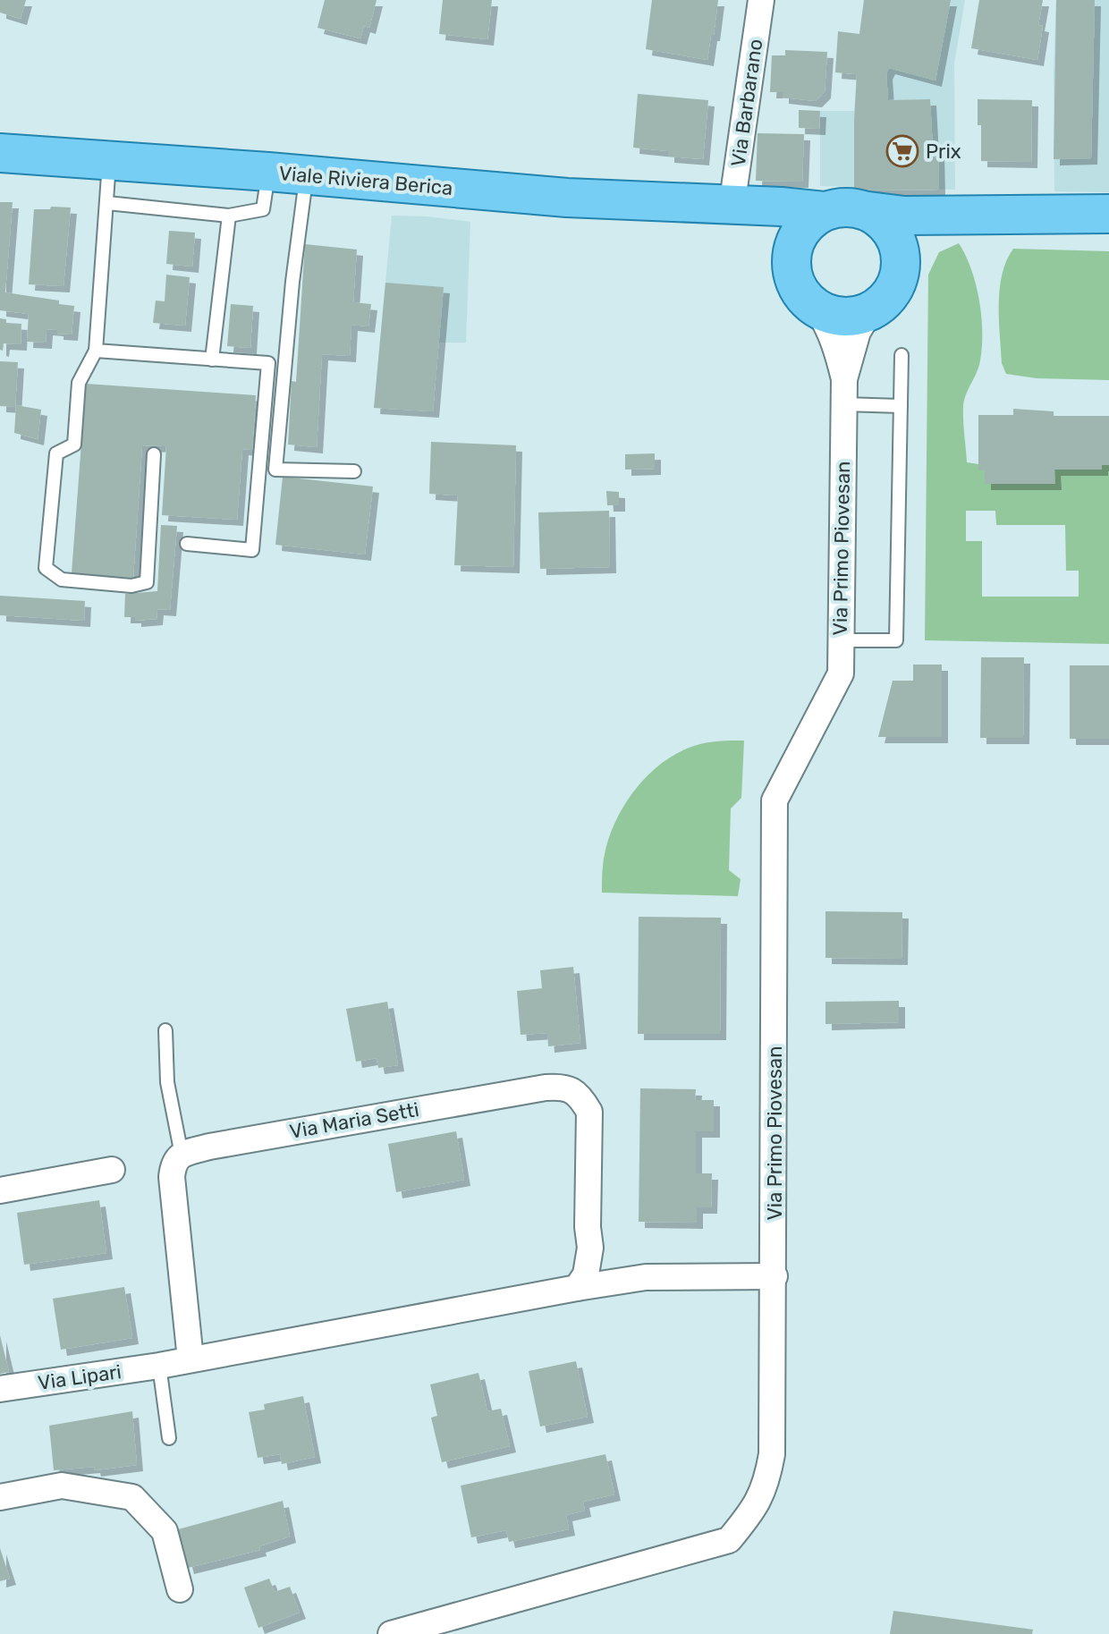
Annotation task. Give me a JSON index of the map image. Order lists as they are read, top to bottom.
{
  "streets": {
    "main road": ["Viale Riviera Berica"],
    "street": [
      "Via Barbarano",
      "Via Primo Piovesan",
      "Via Maria Setti",
      "Via Lipari"
    ]
  },
  "crossings": [
    ["Via Barbarano", "Viale Riviera Berica"]
  ],
  "places": {
    "supermarket": ["Prix"]
  }
}
